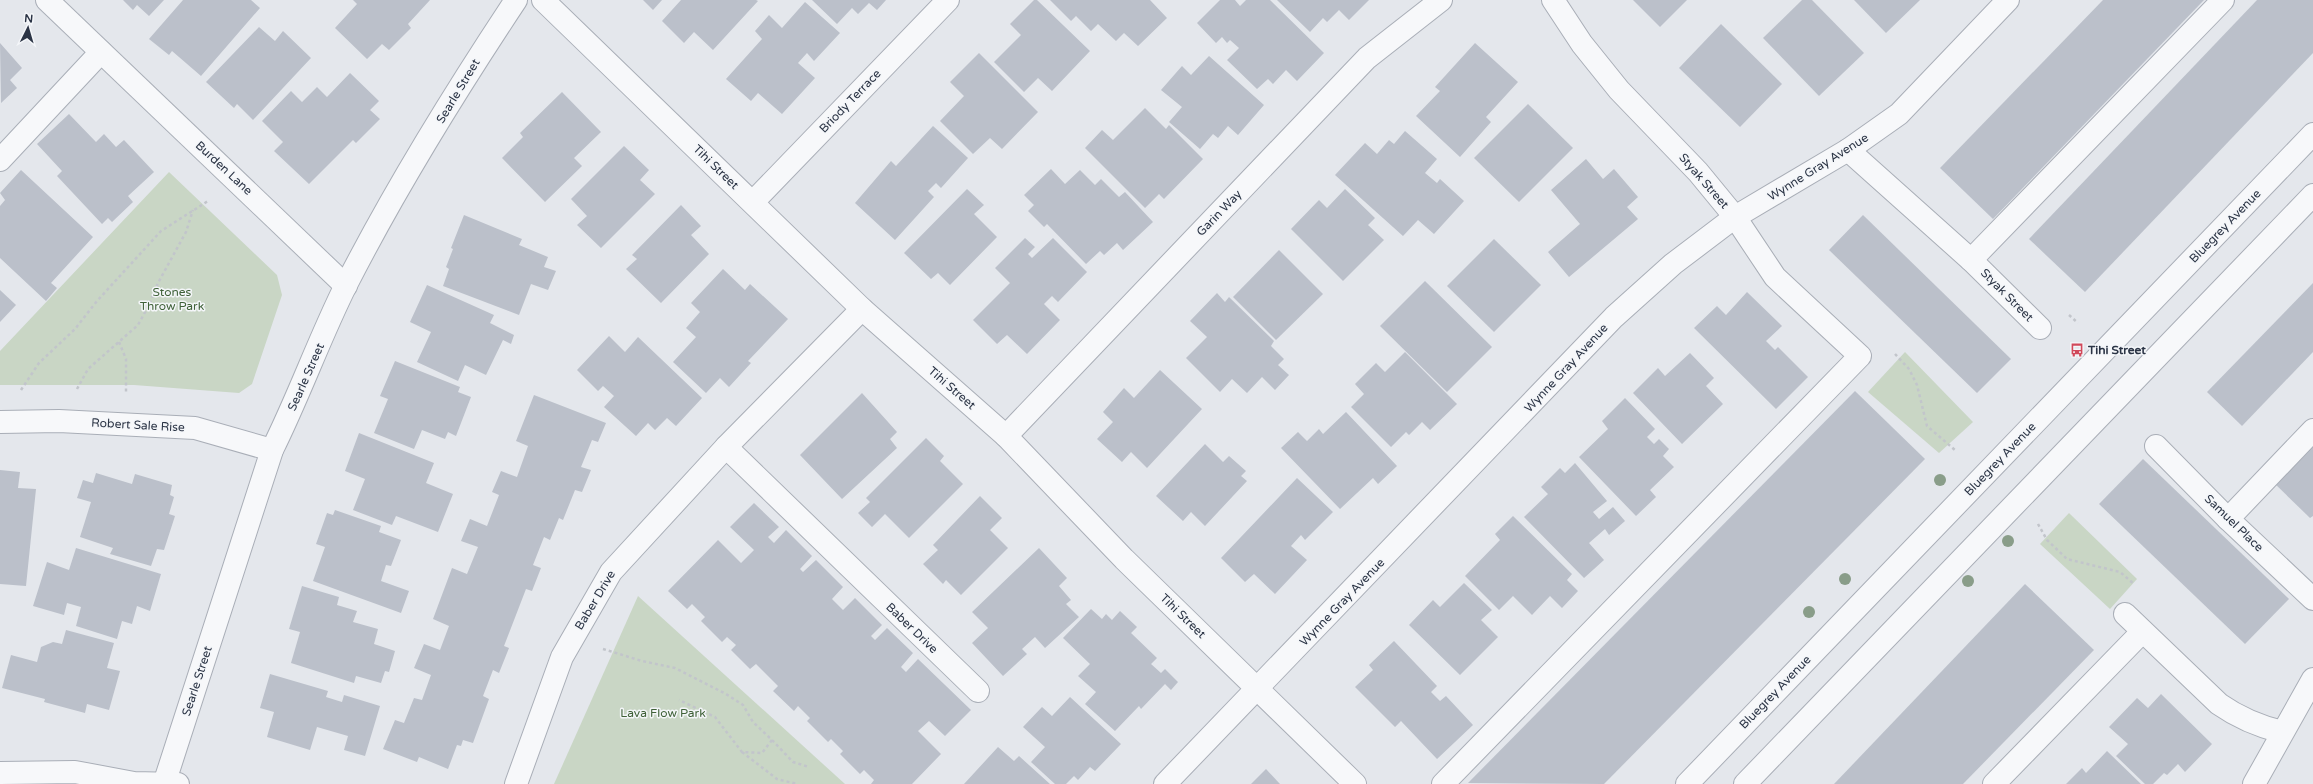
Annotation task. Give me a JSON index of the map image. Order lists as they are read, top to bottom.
{
  "streets": {
    "street": [
      "Searle Street",
      "Briody Terrace",
      "Tihi Street",
      "Wynne Gray Avenue",
      "Burden Lane",
      "Styak Street",
      "Garin Way",
      "Bluegrey Avenue",
      "Robert Sale Rise",
      "Samuel Place",
      "Baber Drive"
    ]
  },
  "crossings": [
    ["Searle Street", "Burden Lane"],
    ["Searle Street", "Robert Sale Rise"],
    ["Briody Terrace", "Tihi Street"],
    ["Tihi Street", "Wynne Gray Avenue"],
    ["Tihi Street", "Garin Way"],
    ["Tihi Street", "Baber Drive"],
    ["Wynne Gray Avenue", "Styak Street"]
  ],
  "parks": ["Stones Throw Park", "Lava Flow Park"],
  "places": {
    "bus stop": ["Tihi Street"]
  },
  "north": "top"
}
